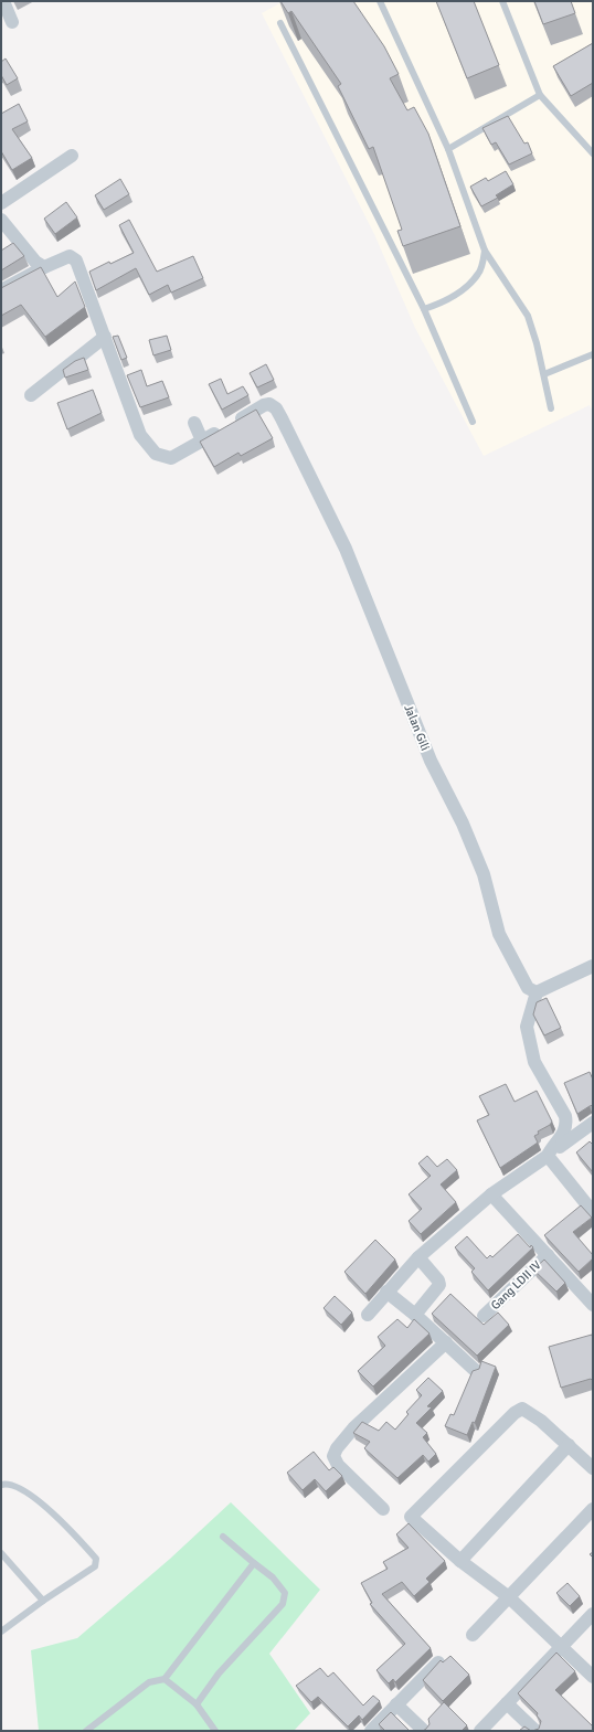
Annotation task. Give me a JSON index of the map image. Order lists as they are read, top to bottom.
{
  "streets": {
    "street": ["Jalan Gili", "Gang LDII IV"]
  }
}
